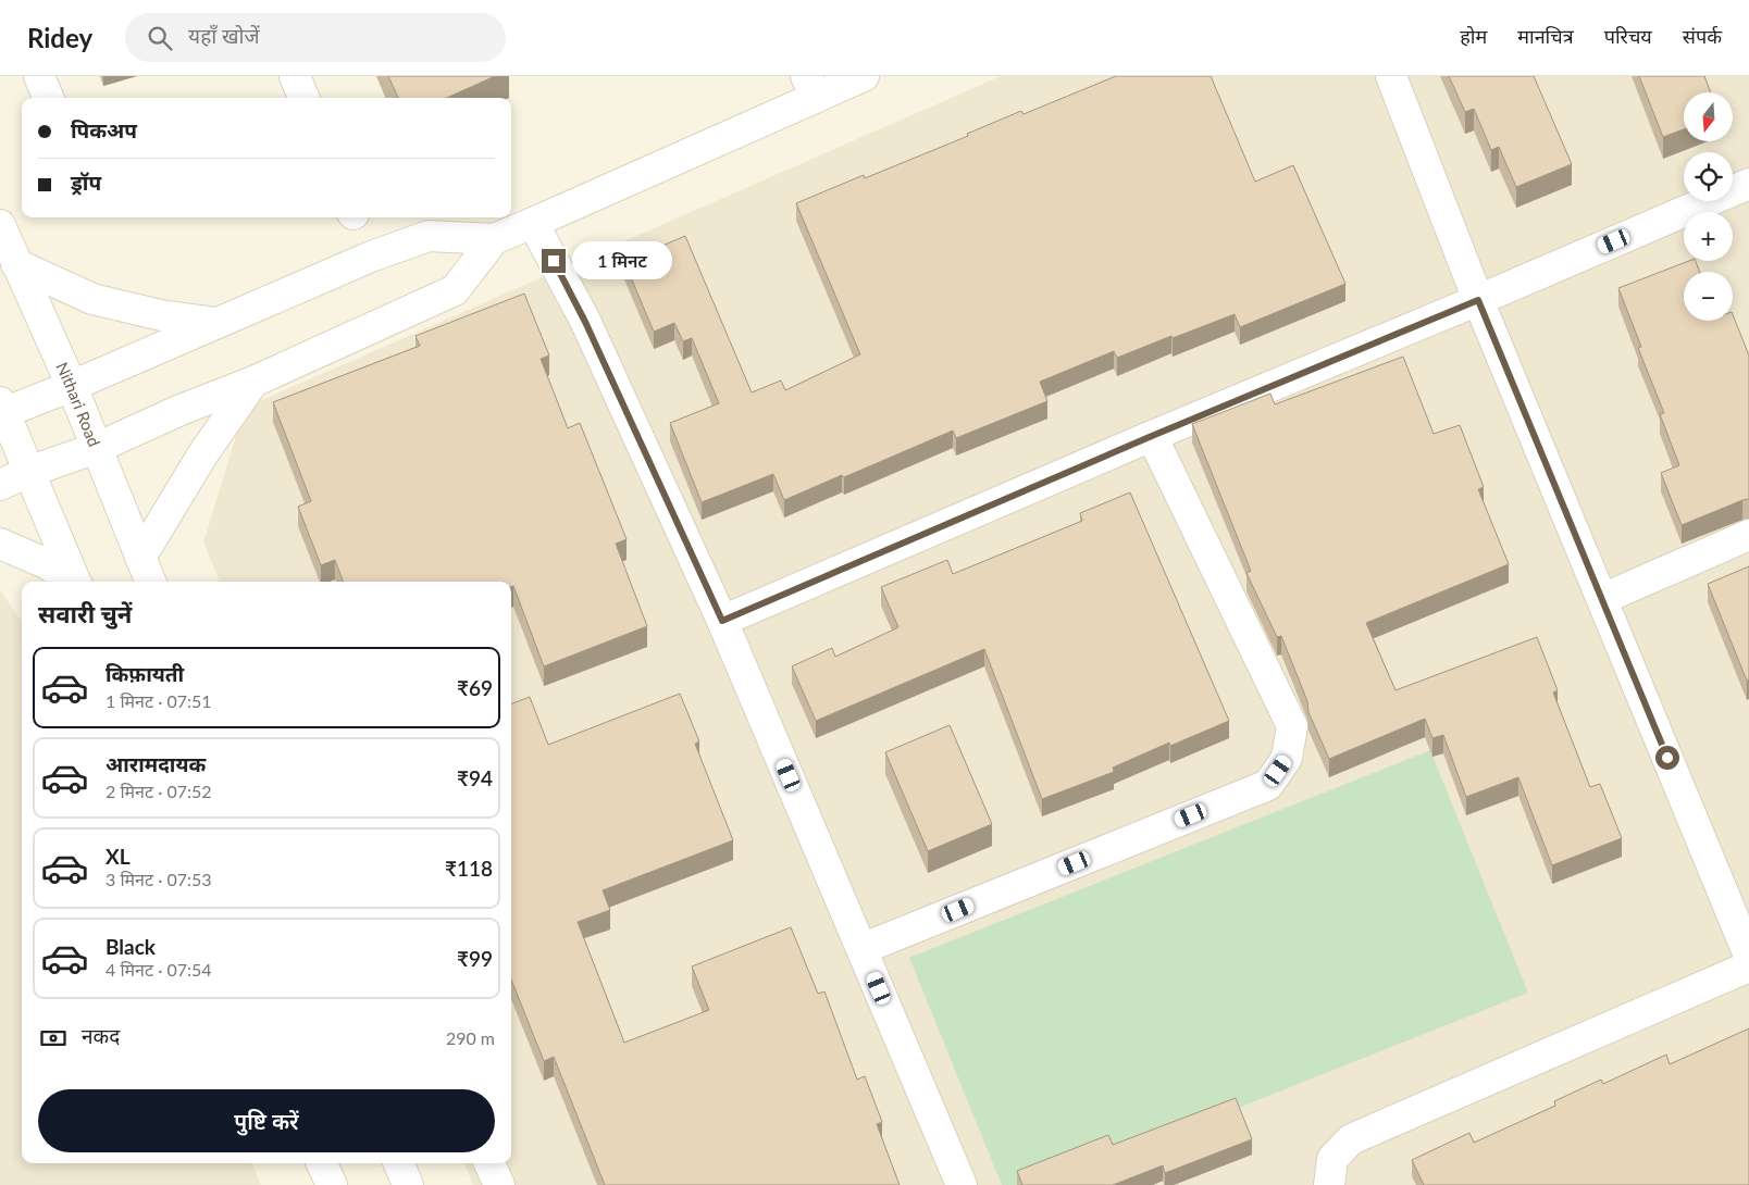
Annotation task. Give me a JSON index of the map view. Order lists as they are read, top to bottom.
{
  "streets": {
    "street": ["Nithari Road"]
  },
  "north": "bottom",
  "page": {
    "header": "Ridey",
    "search": "यहाँ खोजें",
    "nav": [
      "होम",
      "मानचित्र",
      "परिचय",
      "संपर्क"
    ],
    "map_buttons": ["+", "−"],
    "banner": ["पिकअप", "ड्रॉप"],
    "bubble": "1 मिनट",
    "heading": "सवारी चुनें",
    "list": [
      {
        "name": "किफ़ायती",
        "note": "1 मिनट · 07:51",
        "value": "₹69"
      },
      {
        "name": "आरामदायक",
        "note": "2 मिनट · 07:52",
        "value": "₹94"
      },
      {
        "name": "XL",
        "note": "3 मिनट · 07:53",
        "value": "₹118"
      },
      {
        "name": "Black",
        "note": "4 मिनट · 07:54",
        "value": "₹99"
      }
    ],
    "pay": ["नकद", "290 m"],
    "buttons": "पुष्टि करें"
  }
}
